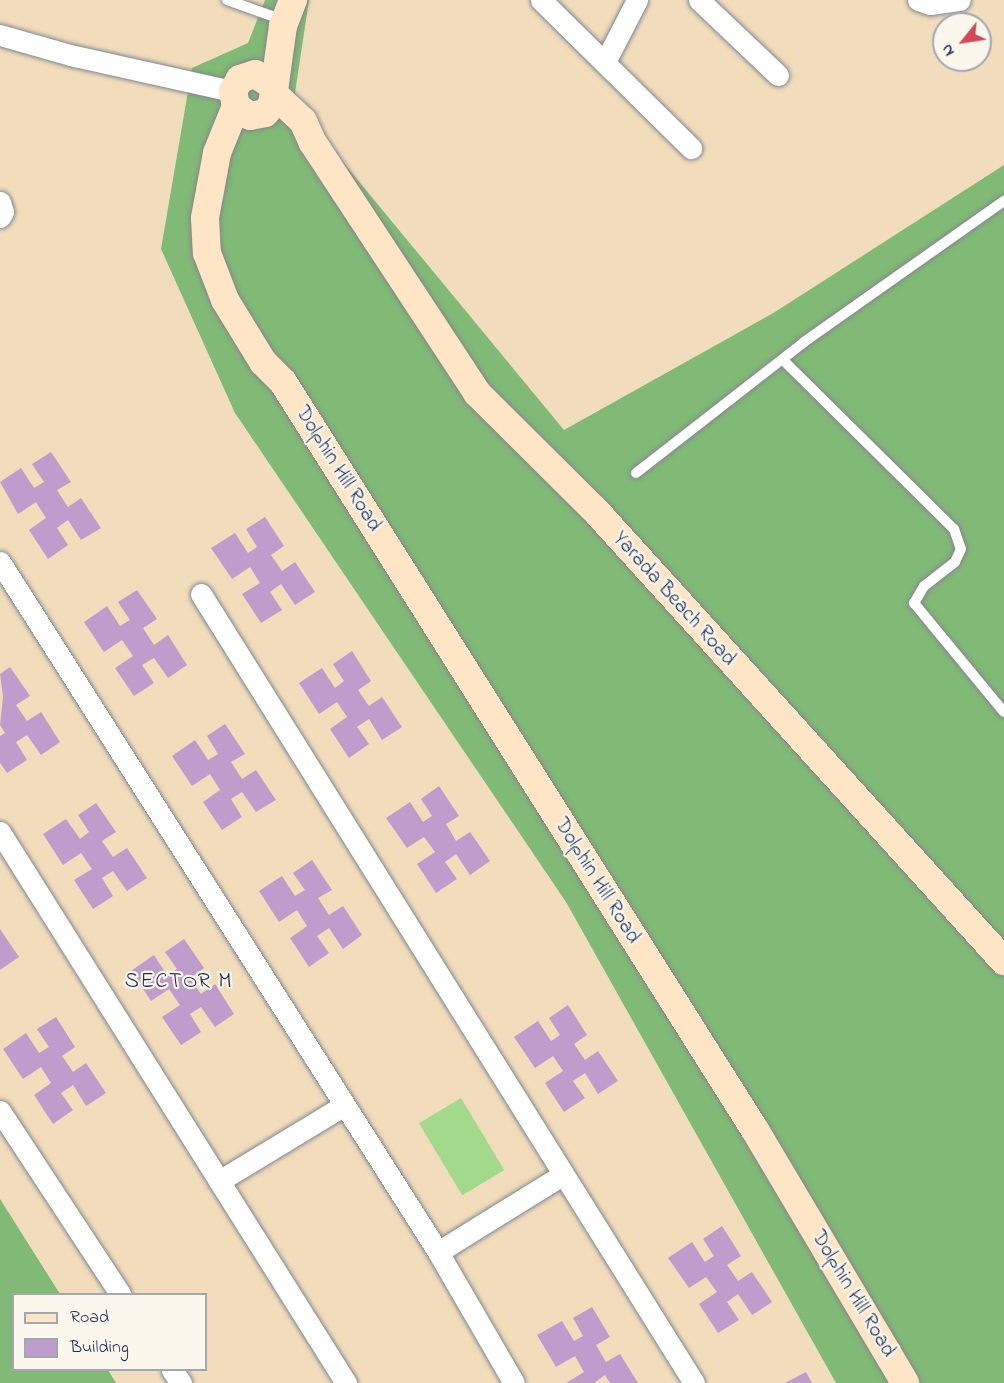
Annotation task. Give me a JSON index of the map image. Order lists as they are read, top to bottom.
{
  "streets": {
    "street": ["Dolphin Hill Road", "Yarada Beach Road"]
  },
  "crossings": [
    ["Dolphin Hill Road", "Yarada Beach Road"]
  ],
  "districts": ["SECTOR M"],
  "legend": ["Road", "Building"],
  "north": "bottom left"
}
